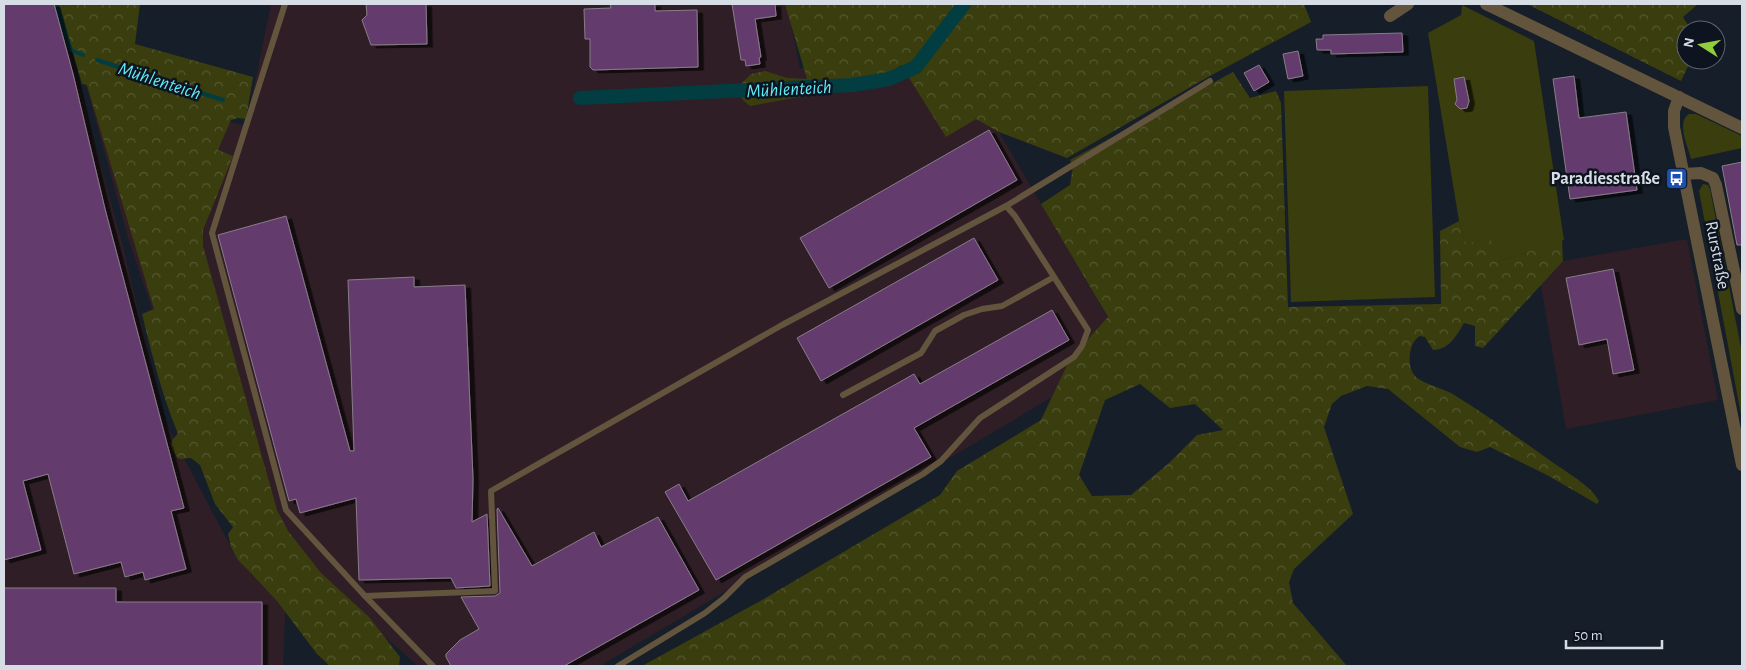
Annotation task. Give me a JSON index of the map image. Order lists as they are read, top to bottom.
{
  "streets": {
    "street": ["Rurstraße"]
  },
  "water": ["Mühlenteich"],
  "places": {
    "bus stop": ["Paradiesstraße"]
  },
  "scale_bar": "50 m",
  "north": "left"
}
